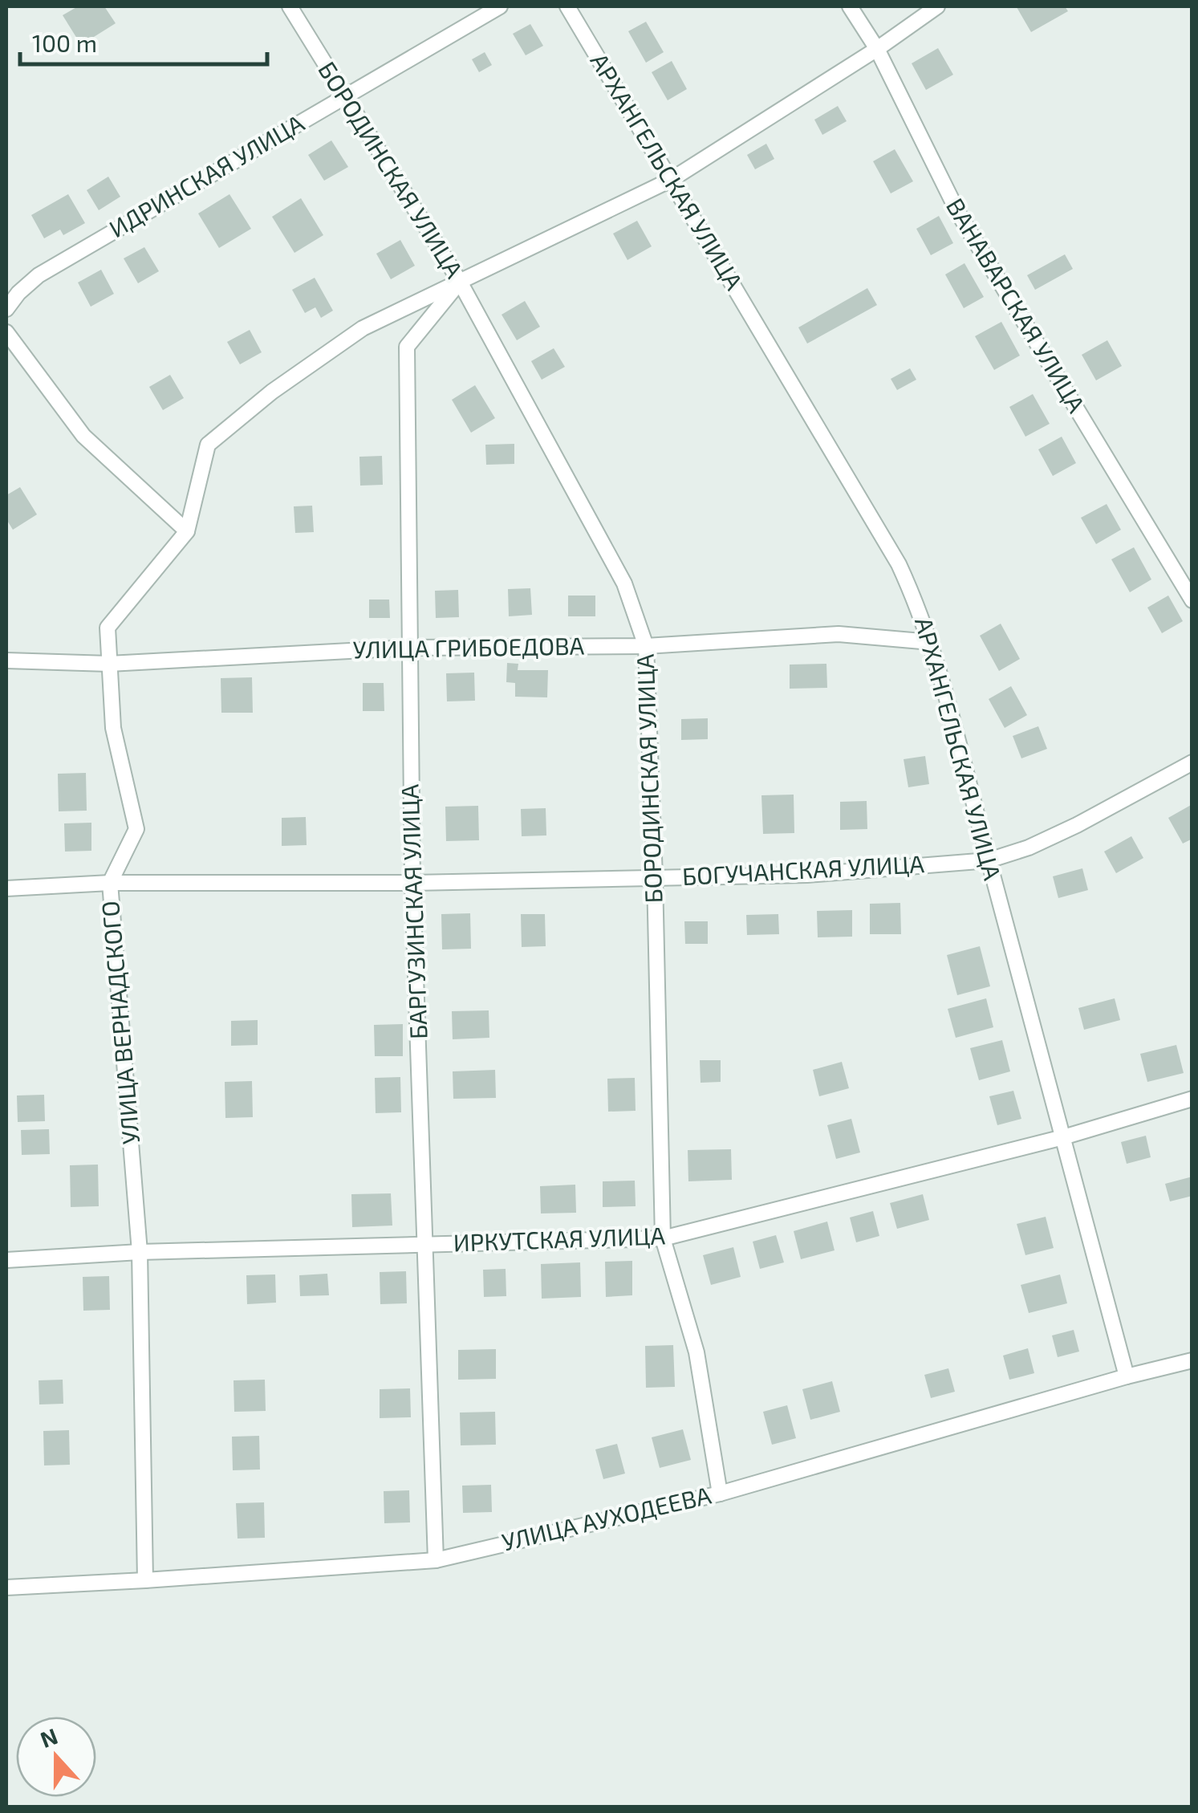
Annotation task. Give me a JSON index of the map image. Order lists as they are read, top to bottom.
{
  "streets": {
    "street": [
      "БОРОДИНСКАЯ УЛИЦА",
      "АРХАНГЕЛЬСКАЯ УЛИЦА",
      "ИДРИНСКАЯ УЛИЦА",
      "ВАНАВАРСКАЯ УЛИЦА",
      "УЛИЦА ГРИБОЕДОВА",
      "БОГУЧАНСКАЯ УЛИЦА",
      "БАРГУЗИНСКАЯ УЛИЦА",
      "УЛИЦА ВЕРНАДСКОГО",
      "ИРКУТСКАЯ УЛИЦА",
      "УЛИЦА АУХОДЕЕВА"
    ]
  },
  "crossings": [
    ["БОРОДИНСКАЯ УЛИЦА", "ИДРИНСКАЯ УЛИЦА"],
    ["БОРОДИНСКАЯ УЛИЦА", "УЛИЦА ГРИБОЕДОВА"],
    ["БОРОДИНСКАЯ УЛИЦА", "БОГУЧАНСКАЯ УЛИЦА"],
    ["БОРОДИНСКАЯ УЛИЦА", "БАРГУЗИНСКАЯ УЛИЦА"],
    ["БОРОДИНСКАЯ УЛИЦА", "ИРКУТСКАЯ УЛИЦА"],
    ["БОРОДИНСКАЯ УЛИЦА", "УЛИЦА АУХОДЕЕВА"],
    ["АРХАНГЕЛЬСКАЯ УЛИЦА", "УЛИЦА ГРИБОЕДОВА"],
    ["АРХАНГЕЛЬСКАЯ УЛИЦА", "БОГУЧАНСКАЯ УЛИЦА"],
    ["АРХАНГЕЛЬСКАЯ УЛИЦА", "ИРКУТСКАЯ УЛИЦА"],
    ["АРХАНГЕЛЬСКАЯ УЛИЦА", "УЛИЦА АУХОДЕЕВА"],
    ["УЛИЦА ГРИБОЕДОВА", "БАРГУЗИНСКАЯ УЛИЦА"],
    ["УЛИЦА ГРИБОЕДОВА", "УЛИЦА ВЕРНАДСКОГО"],
    ["БОГУЧАНСКАЯ УЛИЦА", "БАРГУЗИНСКАЯ УЛИЦА"],
    ["БОГУЧАНСКАЯ УЛИЦА", "УЛИЦА ВЕРНАДСКОГО"],
    ["БАРГУЗИНСКАЯ УЛИЦА", "ИРКУТСКАЯ УЛИЦА"],
    ["БАРГУЗИНСКАЯ УЛИЦА", "УЛИЦА АУХОДЕЕВА"],
    ["УЛИЦА ВЕРНАДСКОГО", "ИРКУТСКАЯ УЛИЦА"],
    ["УЛИЦА ВЕРНАДСКОГО", "УЛИЦА АУХОДЕЕВА"]
  ],
  "scale_bar": "100 m",
  "north": "top"
}
